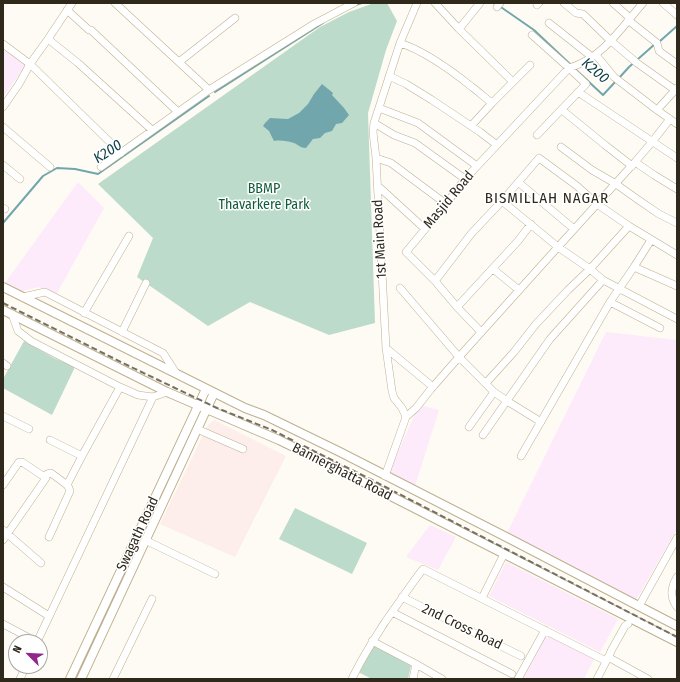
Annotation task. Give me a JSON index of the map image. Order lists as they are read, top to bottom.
{
  "streets": {
    "main road": ["Bannerghatta Road", "Swagath Road"],
    "street": ["Masjid Road", "1st Main Road", "2nd Cross Road"]
  },
  "crossings": [
    ["Bannerghatta Road", "Swagath Road"]
  ],
  "districts": ["BISMILLAH NAGAR"],
  "water": ["K200"],
  "parks": ["BBMP Thavarkere Park"],
  "north": "top left"
}
